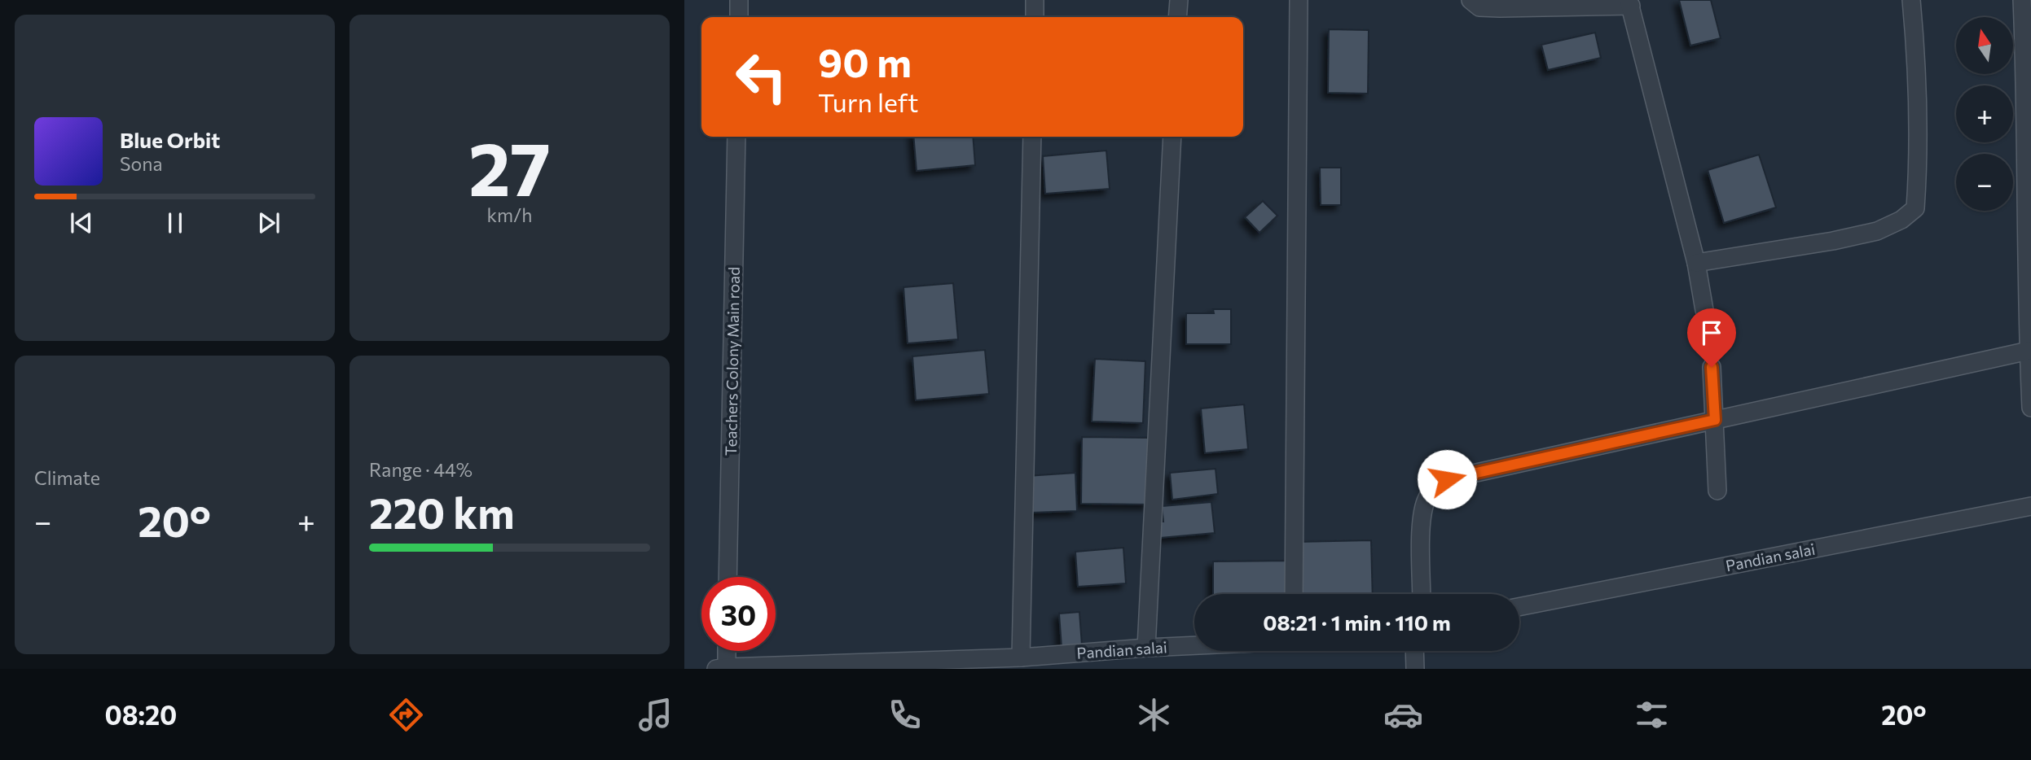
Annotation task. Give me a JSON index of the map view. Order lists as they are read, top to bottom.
{
  "streets": {
    "street": ["Teachers Colony Main road", "Pandian salai"]
  },
  "north": "top",
  "page": {
    "tile": [
      ["27", "km/h"],
      "Climate",
      ["Range · 44%", "220 km"]
    ],
    "map_buttons": ["+", "−"],
    "turn": ["90 m", "Turn left"],
    "song": ["Blue Orbit", "Sona"],
    "heat": ["−", "20°", "+"],
    "limit": "30",
    "trip": "08:21 · 1 min · 110 m",
    "tabs": ["08:20", "20°"]
  }
}
